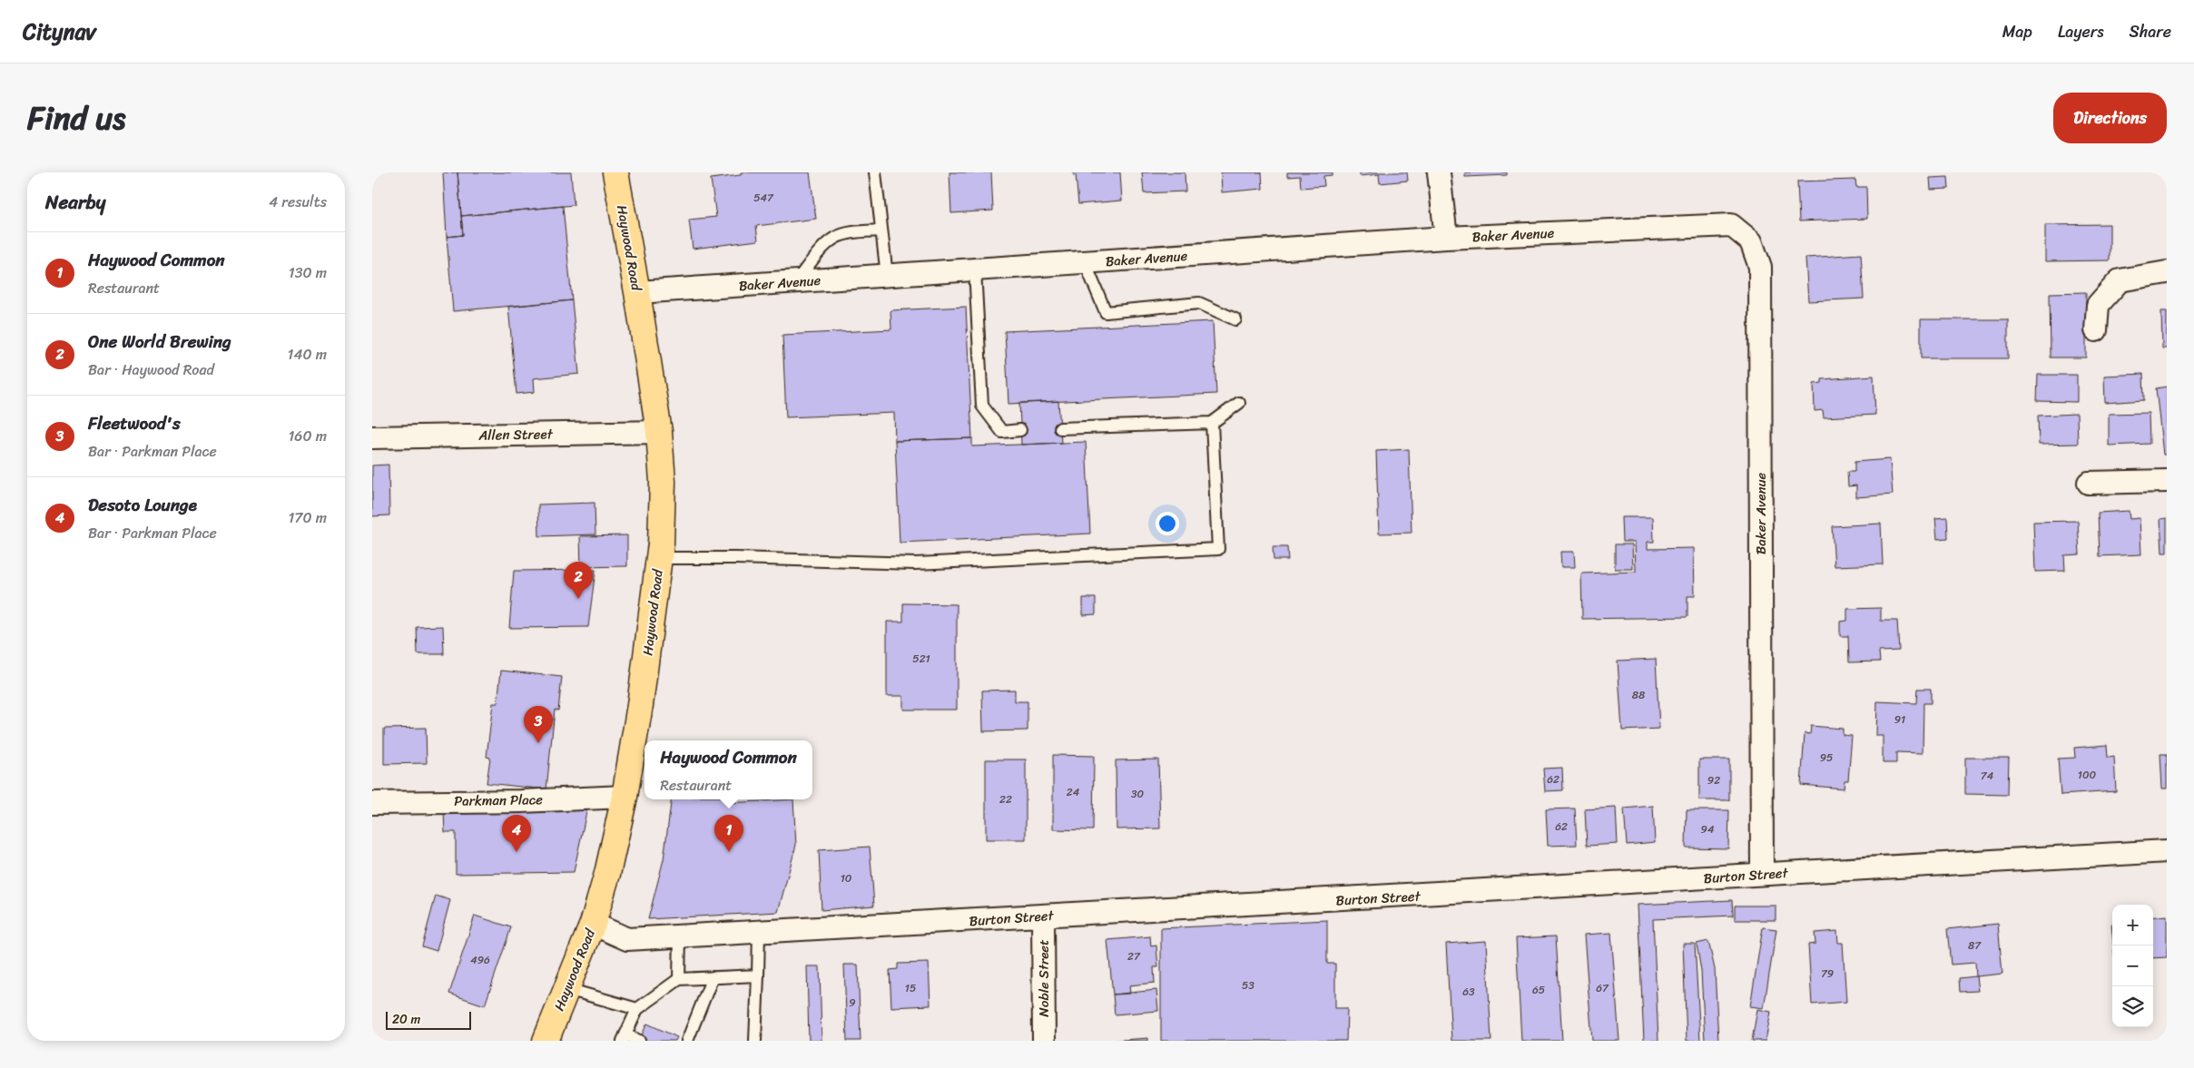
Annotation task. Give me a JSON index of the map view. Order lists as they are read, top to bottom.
{
  "streets": {
    "main road": ["Haywood Road"],
    "street": [
      "Baker Avenue",
      "Allen Street",
      "Parkman Place",
      "Burton Street",
      "Noble Street"
    ]
  },
  "crossings": [
    ["Baker Avenue", "Haywood Road"],
    ["Baker Avenue", "Burton Street"],
    ["Haywood Road", "Allen Street"],
    ["Haywood Road", "Parkman Place"],
    ["Haywood Road", "Burton Street"],
    ["Burton Street", "Noble Street"]
  ],
  "house_numbers": [
    "547",
    "521",
    "88",
    "91",
    "95",
    "100",
    "74",
    "62",
    "92",
    "24",
    "30",
    "22",
    "62",
    "94",
    "10",
    "87",
    "27",
    "496",
    "79",
    "53",
    "15",
    "67",
    "65",
    "63",
    "9"
  ],
  "scale_bar": "20 m",
  "page": {
    "header": "Citynav",
    "nav": ["Map", "Layers", "Share"],
    "title": "Find us",
    "buttons": "Directions",
    "heading": ["Nearby", "4 results"],
    "list": [
      {
        "mark": "1",
        "name": "Haywood Common",
        "note": "Restaurant",
        "value": "130 m"
      },
      {
        "mark": "2",
        "name": "One World Brewing",
        "note": "Bar · Haywood Road",
        "value": "140 m"
      },
      {
        "mark": "3",
        "name": "Fleetwood's",
        "note": "Bar · Parkman Place",
        "value": "160 m"
      },
      {
        "mark": "4",
        "name": "Desoto Lounge",
        "note": "Bar · Parkman Place",
        "value": "170 m"
      }
    ],
    "pins": [
      "2",
      "3",
      "1",
      "4"
    ],
    "popup": ["Haywood Common", "Restaurant"],
    "map_buttons": ["+", "−"],
    "scale": "20 m"
  }
}
